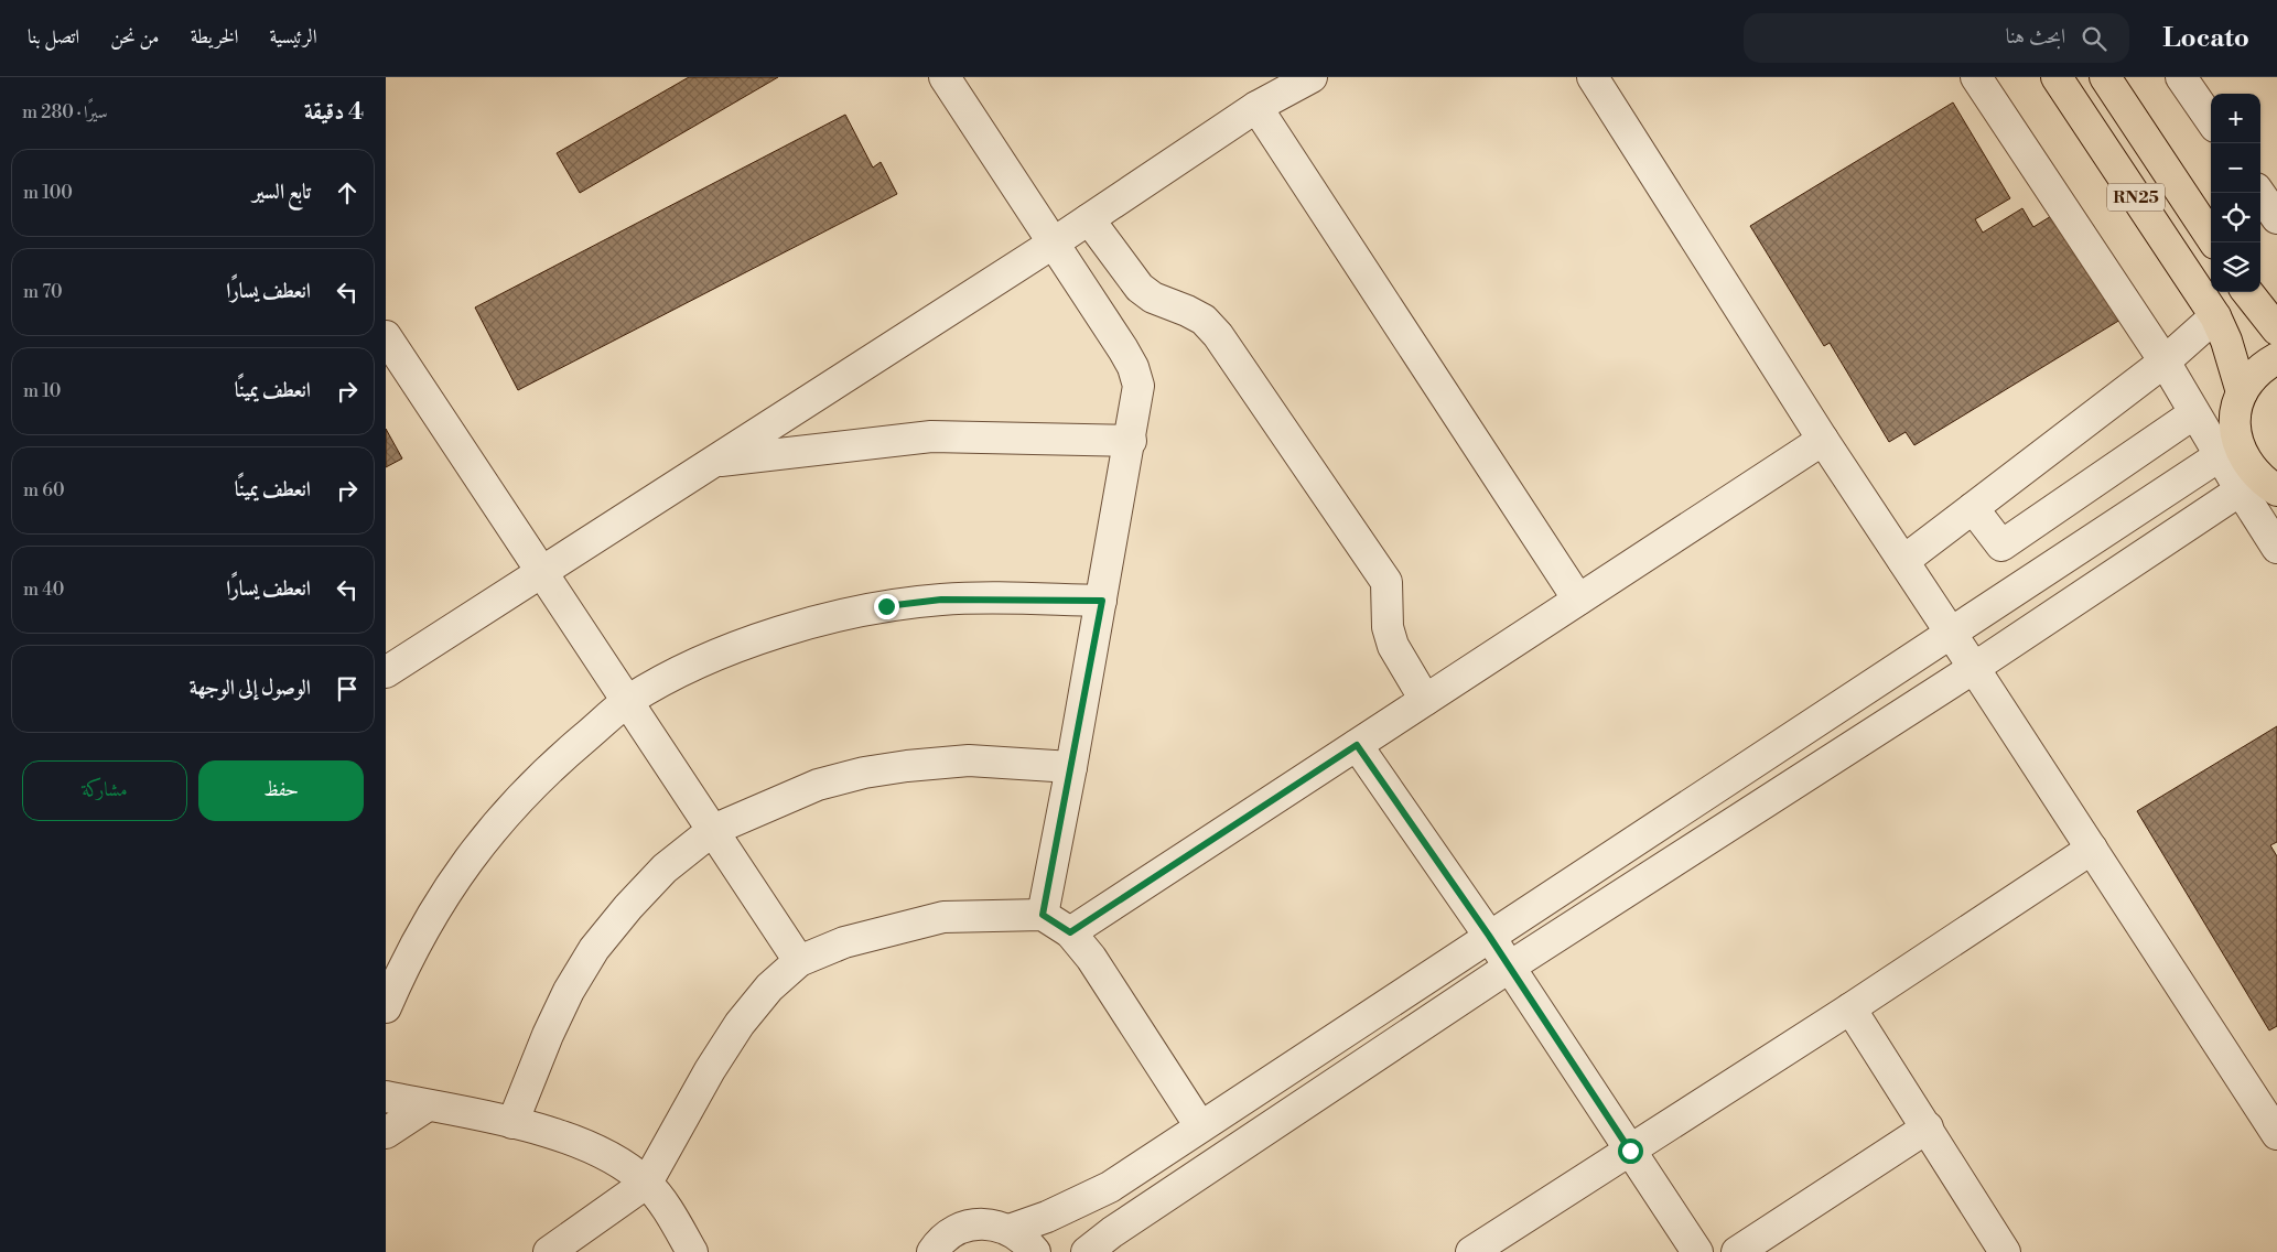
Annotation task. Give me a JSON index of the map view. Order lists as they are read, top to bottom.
{
  "streets": {
    "main road": ["RN25"]
  },
  "page": {
    "header": "Locato",
    "search": "ابحث هنا",
    "nav": [
      "الرئيسية",
      "الخريطة",
      "من نحن",
      "اتصل بنا"
    ],
    "heading": ["4 دقيقة", "سيرًا · 280 m"],
    "map_buttons": ["+", "−"],
    "list": [
      ["تابع السير", "100 m"],
      ["انعطف يسارًا", "70 m"],
      ["انعطف يمينًا", "10 m"],
      ["انعطف يمينًا", "60 m"],
      ["انعطف يسارًا", "40 m"],
      "الوصول إلى الوجهة"
    ],
    "buttons": ["حفظ", "مشاركة"]
  }
}
